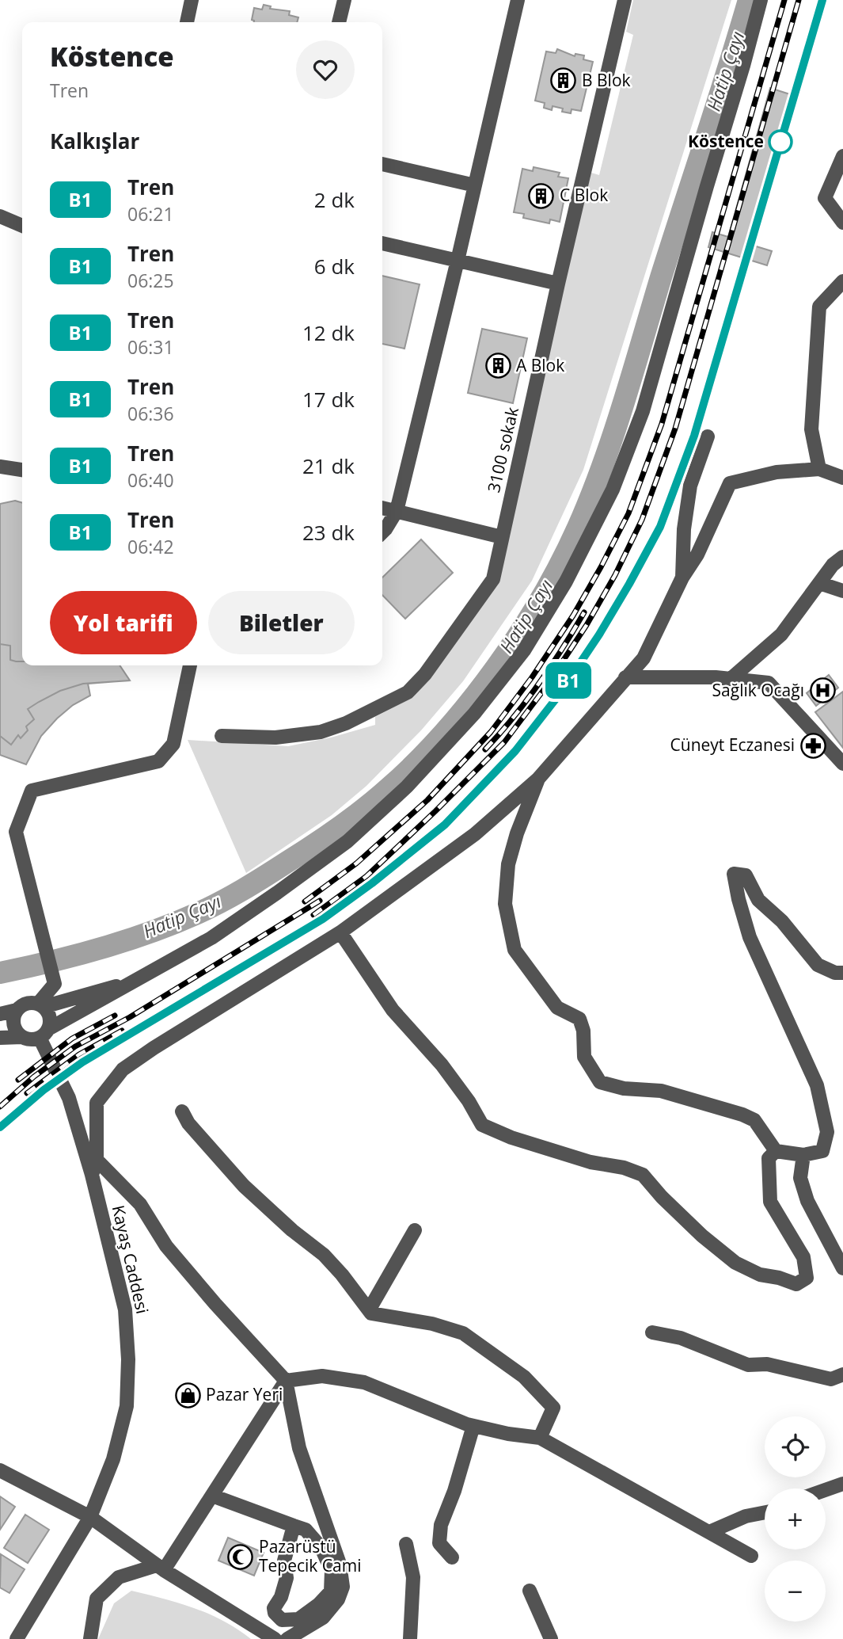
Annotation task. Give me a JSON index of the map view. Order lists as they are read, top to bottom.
{
  "streets": {
    "street": ["3100 sokak", "Kayaş Caddesi"]
  },
  "water": ["Hatip Çayı"],
  "places": {
    "building": ["B Blok", "C Blok", "A Blok"],
    "other": ["Köstence"],
    "hospital": ["Sağlık Ocağı"],
    "pharmacy": ["Cüneyt Eczanesi"],
    "shop": ["Pazar Yeri"],
    "mosque": ["Pazarüstü Tepecik Cami"]
  },
  "page": {
    "on_map": "B1",
    "heading": [
      ["Köstence", "Tren"],
      "Kalkışlar"
    ],
    "list": [
      {
        "mark": "B1",
        "name": "Tren",
        "note": "06:21",
        "value": "2 dk"
      },
      {
        "mark": "B1",
        "name": "Tren",
        "note": "06:25",
        "value": "6 dk"
      },
      {
        "mark": "B1",
        "name": "Tren",
        "note": "06:31",
        "value": "12 dk"
      },
      {
        "mark": "B1",
        "name": "Tren",
        "note": "06:36",
        "value": "17 dk"
      },
      {
        "mark": "B1",
        "name": "Tren",
        "note": "06:40",
        "value": "21 dk"
      },
      {
        "mark": "B1",
        "name": "Tren",
        "note": "06:42",
        "value": "23 dk"
      }
    ],
    "buttons": ["Yol tarifi", "Biletler"],
    "map_buttons": ["+", "−"]
  }
}
